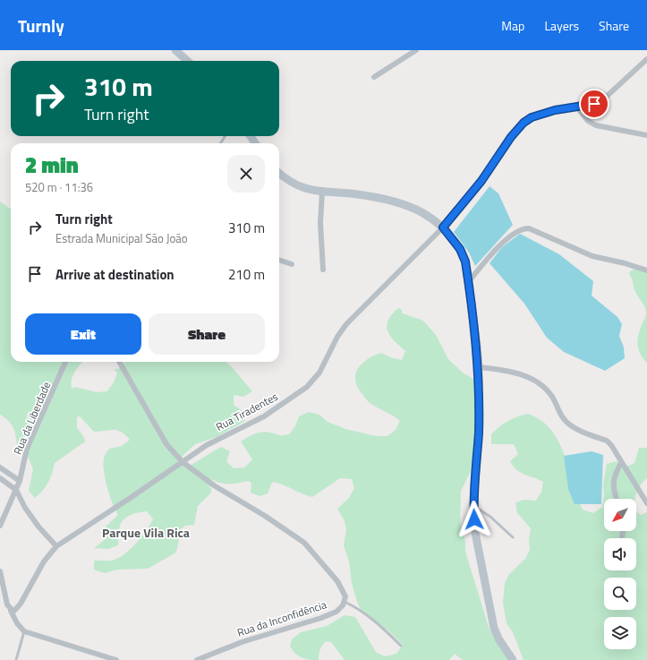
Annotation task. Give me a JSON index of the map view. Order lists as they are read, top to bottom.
{
  "streets": {
    "street": ["Rua Tiradentes", "Rua da Liberdade", "Rua da Inconfidência"]
  },
  "districts": ["Parque Vila Rica"],
  "north": "bottom left",
  "page": {
    "header": "Turnly",
    "nav": ["Map", "Layers", "Share"],
    "turn": ["310 m", "Turn right"],
    "heading": ["2 min", "520 m · 11:36"],
    "list": [
      {
        "name": "Turn right",
        "note": "Estrada Municipal São João",
        "value": "310 m"
      },
      {
        "name": "Arrive at destination",
        "value": "210 m"
      }
    ],
    "buttons": ["Exit", "Share"]
  }
}
